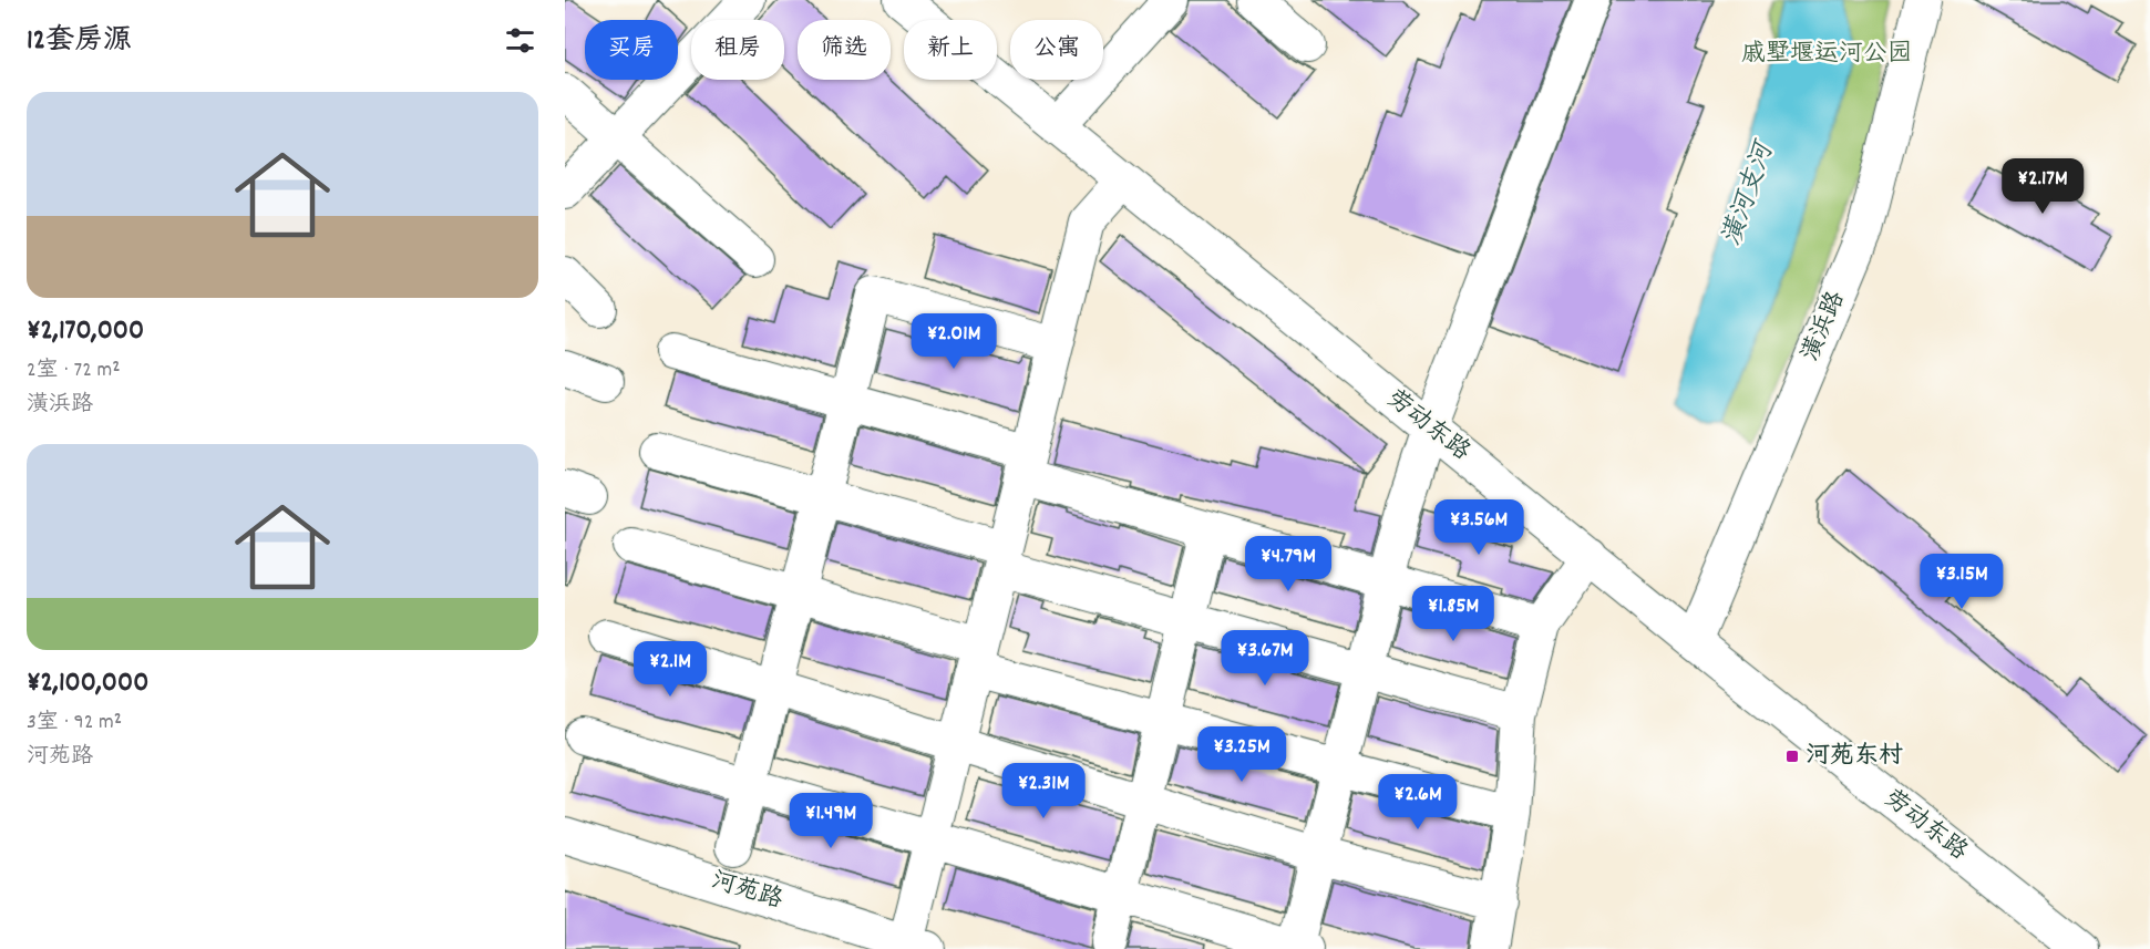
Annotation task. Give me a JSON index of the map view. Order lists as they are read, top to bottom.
{
  "streets": {
    "street": ["潢浜路", "劳动东路", "河苑路"]
  },
  "crossings": [
    ["潢浜路", "劳动东路"]
  ],
  "water": ["潢河支河"],
  "parks": ["戚墅堰运河公园"],
  "places": {
    "transit": ["河苑东村"]
  },
  "page": {
    "heading": "12套房源",
    "chip": [
      "买房",
      "租房",
      "筛选",
      "新上",
      "公寓"
    ],
    "list": [
      {
        "name": "¥2,170,000",
        "note": "2室 · 72 m² · 潢浜路"
      },
      {
        "name": "¥2,100,000",
        "note": "3室 · 92 m² · 河苑路"
      }
    ],
    "price": [
      "¥2.17M",
      "¥2.01M",
      "¥3.56M",
      "¥4.79M",
      "¥3.15M",
      "¥1.85M",
      "¥3.67M",
      "¥2.1M",
      "¥3.25M",
      "¥2.31M",
      "¥2.6M",
      "¥1.49M"
    ]
  }
}
